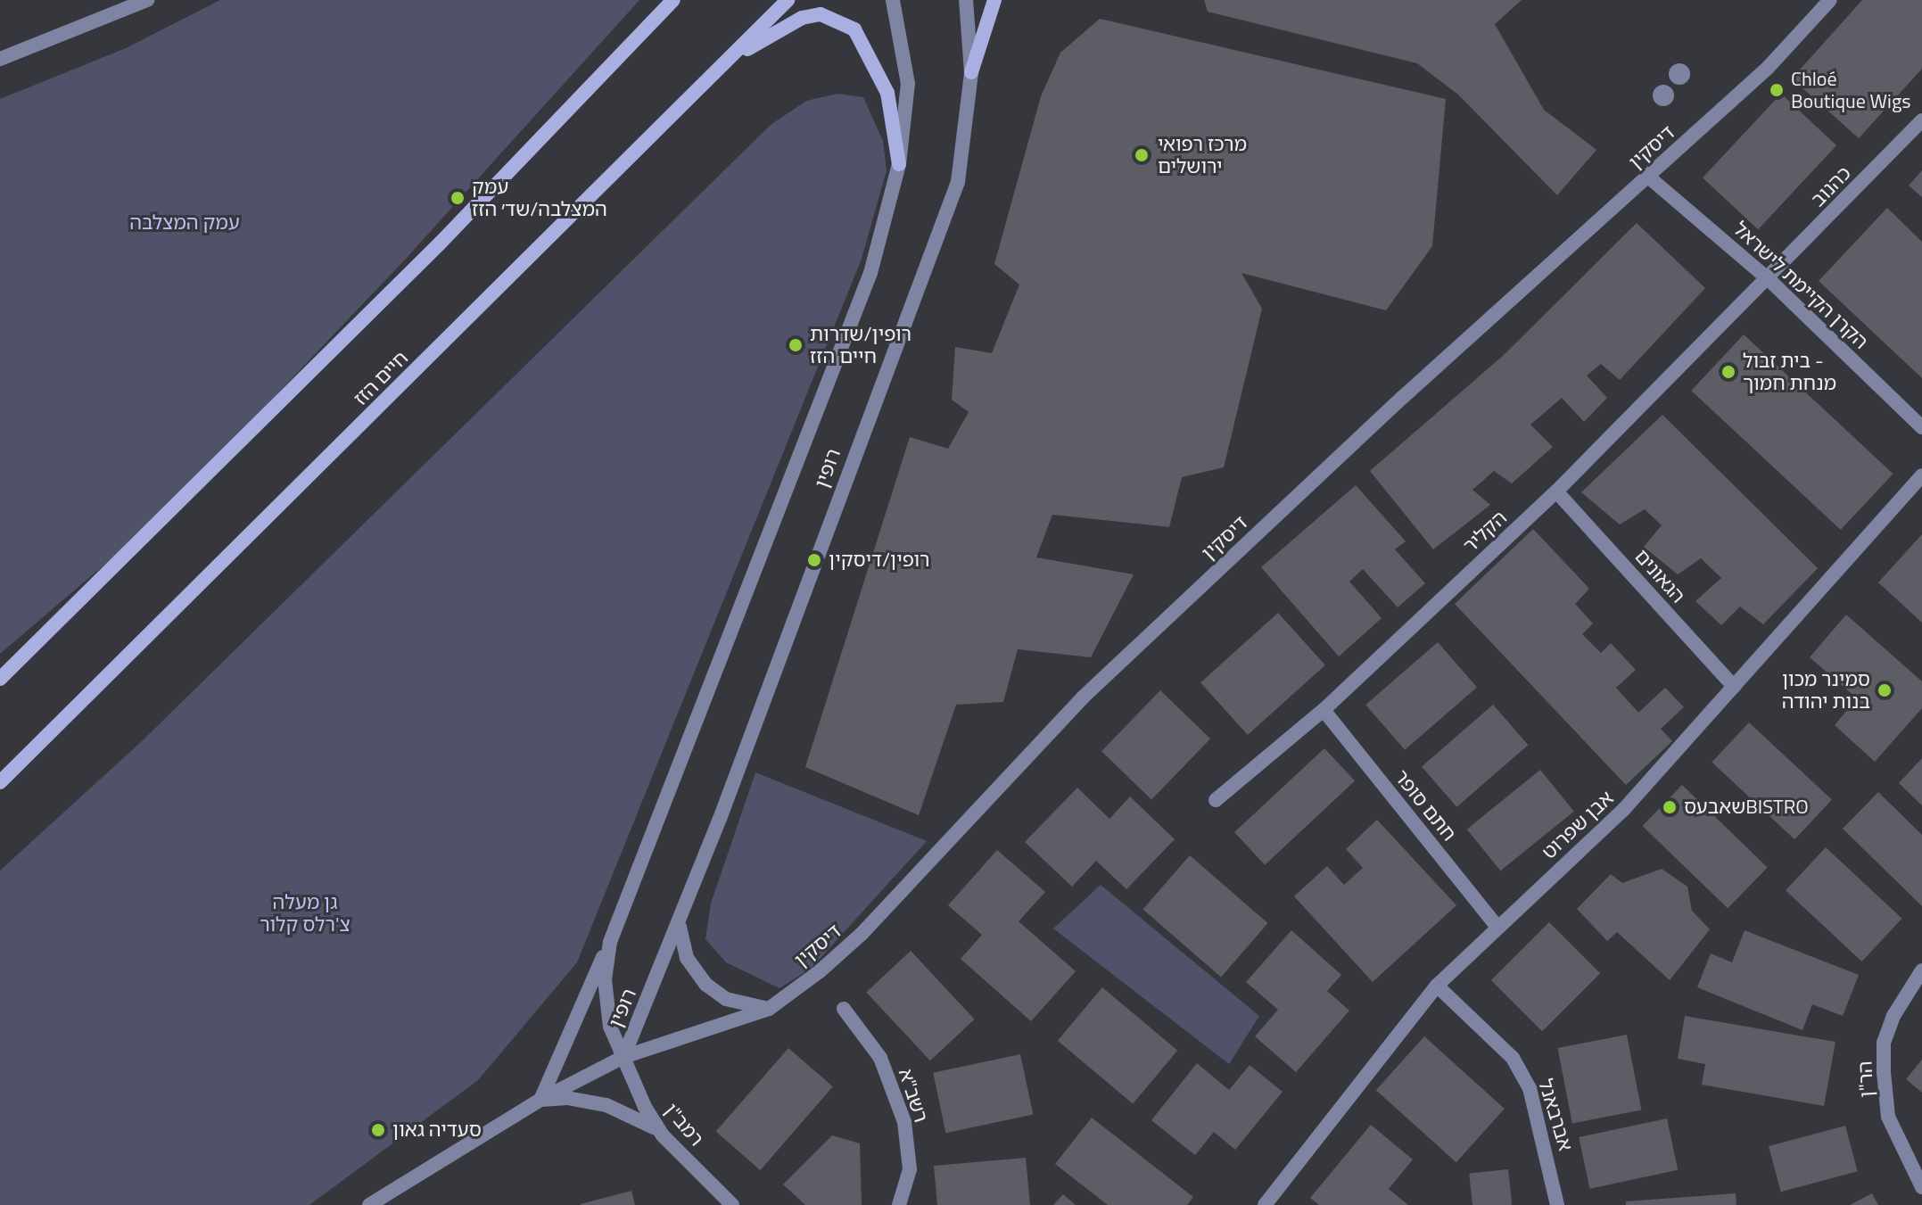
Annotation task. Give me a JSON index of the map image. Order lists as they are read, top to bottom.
{
  "streets": {
    "main road": ["חיים הזז"],
    "street": [
      "דיסקין",
      "כהנוב",
      "הקרן הקיימת לישראל",
      "רופין",
      "הקליר",
      "הגאונים",
      "חתם סופר",
      "אבן שפרוט",
      "הר\"ן",
      "רשב\"א",
      "אברבאנל",
      "רמב\"ן"
    ]
  },
  "crossings": [
    ["דיסקין", "הקרן הקיימת לישראל"],
    ["דיסקין", "רופין"],
    ["דיסקין", "רמב\"ן"],
    ["כהנוב", "הקרן הקיימת לישראל"],
    ["כהנוב", "הקליר"],
    ["הקרן הקיימת לישראל", "הקליר"],
    ["רופין", "רמב\"ן"],
    ["הקליר", "הגאונים"],
    ["הקליר", "חתם סופר"],
    ["הגאונים", "אבן שפרוט"],
    ["חתם סופר", "אבן שפרוט"],
    ["אבן שפרוט", "אברבאנל"]
  ],
  "parks": ["עמק המצלבה", "גן מעלה צ'רלס קלור"],
  "places": [
    "Chloé Boutique Wigs",
    "מרכז רפואי ירושלים",
    "עמק המצלבה/שד׳ הזז",
    "רופין/שדרות חיים הזז",
    "בית זבול - מנחת חמוך",
    "רופין/דיסקין",
    "סמינר מכון בנות יהודה",
    "שאבעסBISTRO",
    "סעדיה גאון"
  ]
}
